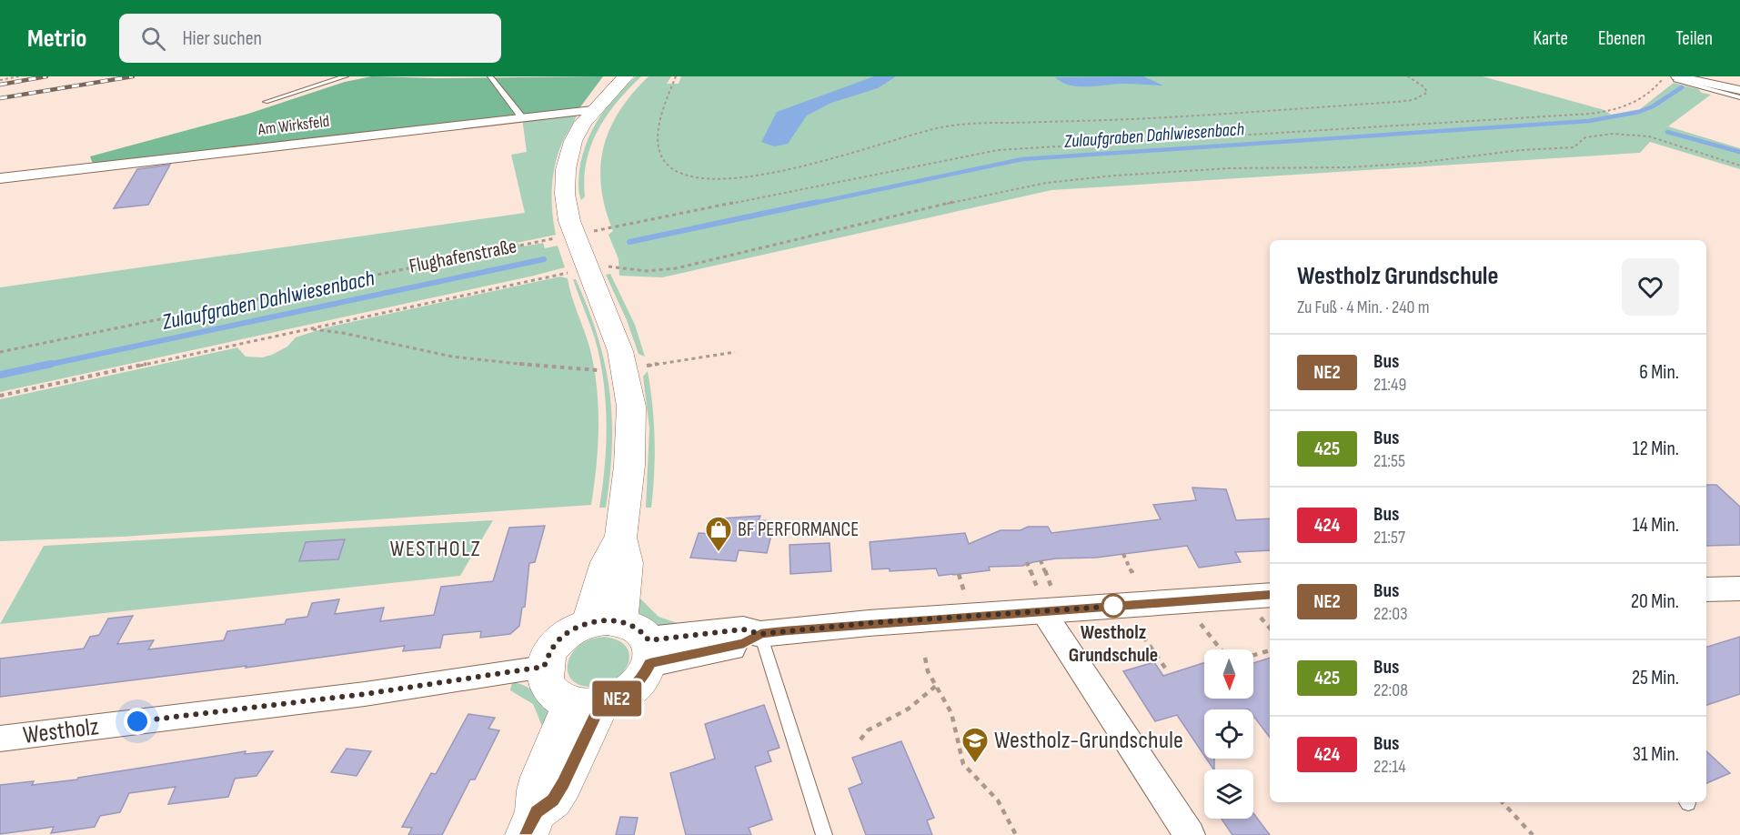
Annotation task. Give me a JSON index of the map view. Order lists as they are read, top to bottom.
{
  "streets": {
    "street": ["Am Wirksfeld", "Westholz"],
    "path": ["Flughafenstraße"]
  },
  "districts": ["WESTHOLZ"],
  "water": ["Zulaufgraben Dahlwiesenbach"],
  "places": {
    "shop": ["BF PERFORMANCE"],
    "other": ["Westholz Grundschule"],
    "school or university": ["Westholz-Grundschule"]
  },
  "lines": ["bus line NE2"],
  "north": "bottom",
  "page": {
    "header": "Metrio",
    "search": "Hier suchen",
    "nav": ["Karte", "Ebenen", "Teilen"],
    "on_map": "NE2",
    "heading": ["Westholz Grundschule", "Zu Fuß · 4 Min. · 240 m"],
    "list": [
      {
        "mark": "NE2",
        "name": "Bus",
        "note": "21:49",
        "value": "6 Min."
      },
      {
        "mark": "425",
        "name": "Bus",
        "note": "21:55",
        "value": "12 Min."
      },
      {
        "mark": "424",
        "name": "Bus",
        "note": "21:57",
        "value": "14 Min."
      },
      {
        "mark": "NE2",
        "name": "Bus",
        "note": "22:03",
        "value": "20 Min."
      },
      {
        "mark": "425",
        "name": "Bus",
        "note": "22:08",
        "value": "25 Min."
      },
      {
        "mark": "424",
        "name": "Bus",
        "note": "22:14",
        "value": "31 Min."
      }
    ]
  }
}
